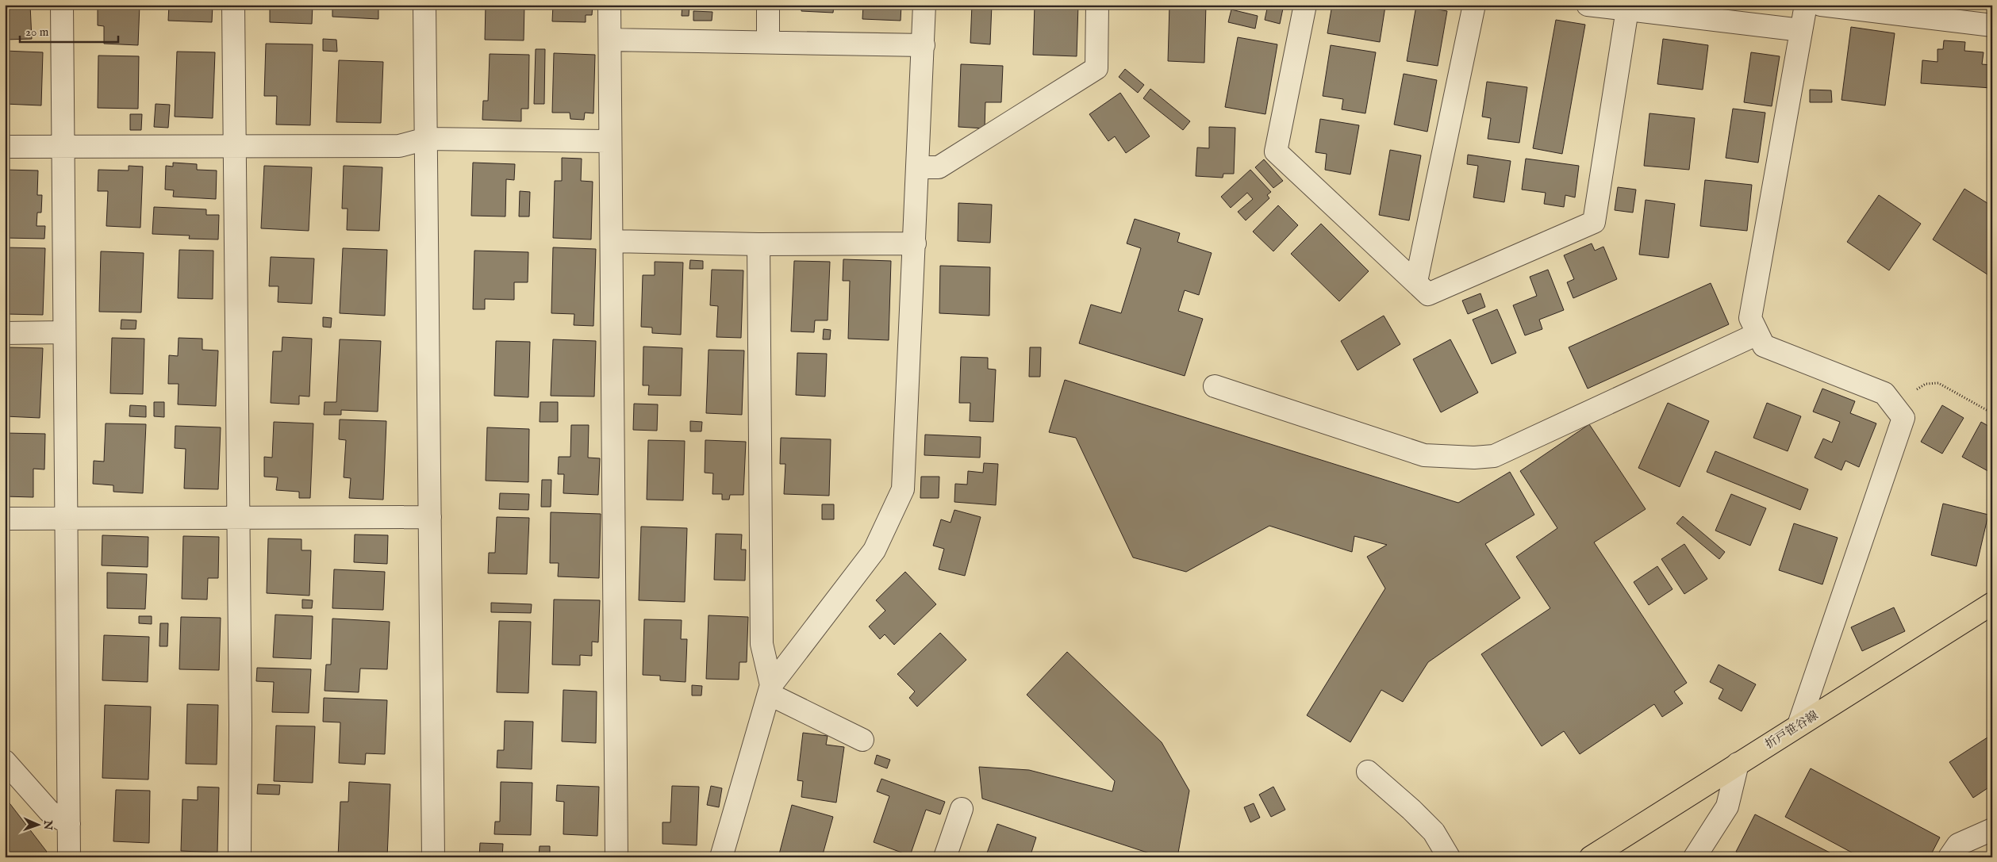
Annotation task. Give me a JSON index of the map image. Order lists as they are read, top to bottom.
{
  "streets": {
    "main road": ["折戸笹谷線"]
  },
  "scale_bar": "20 m",
  "north": "right"
}
